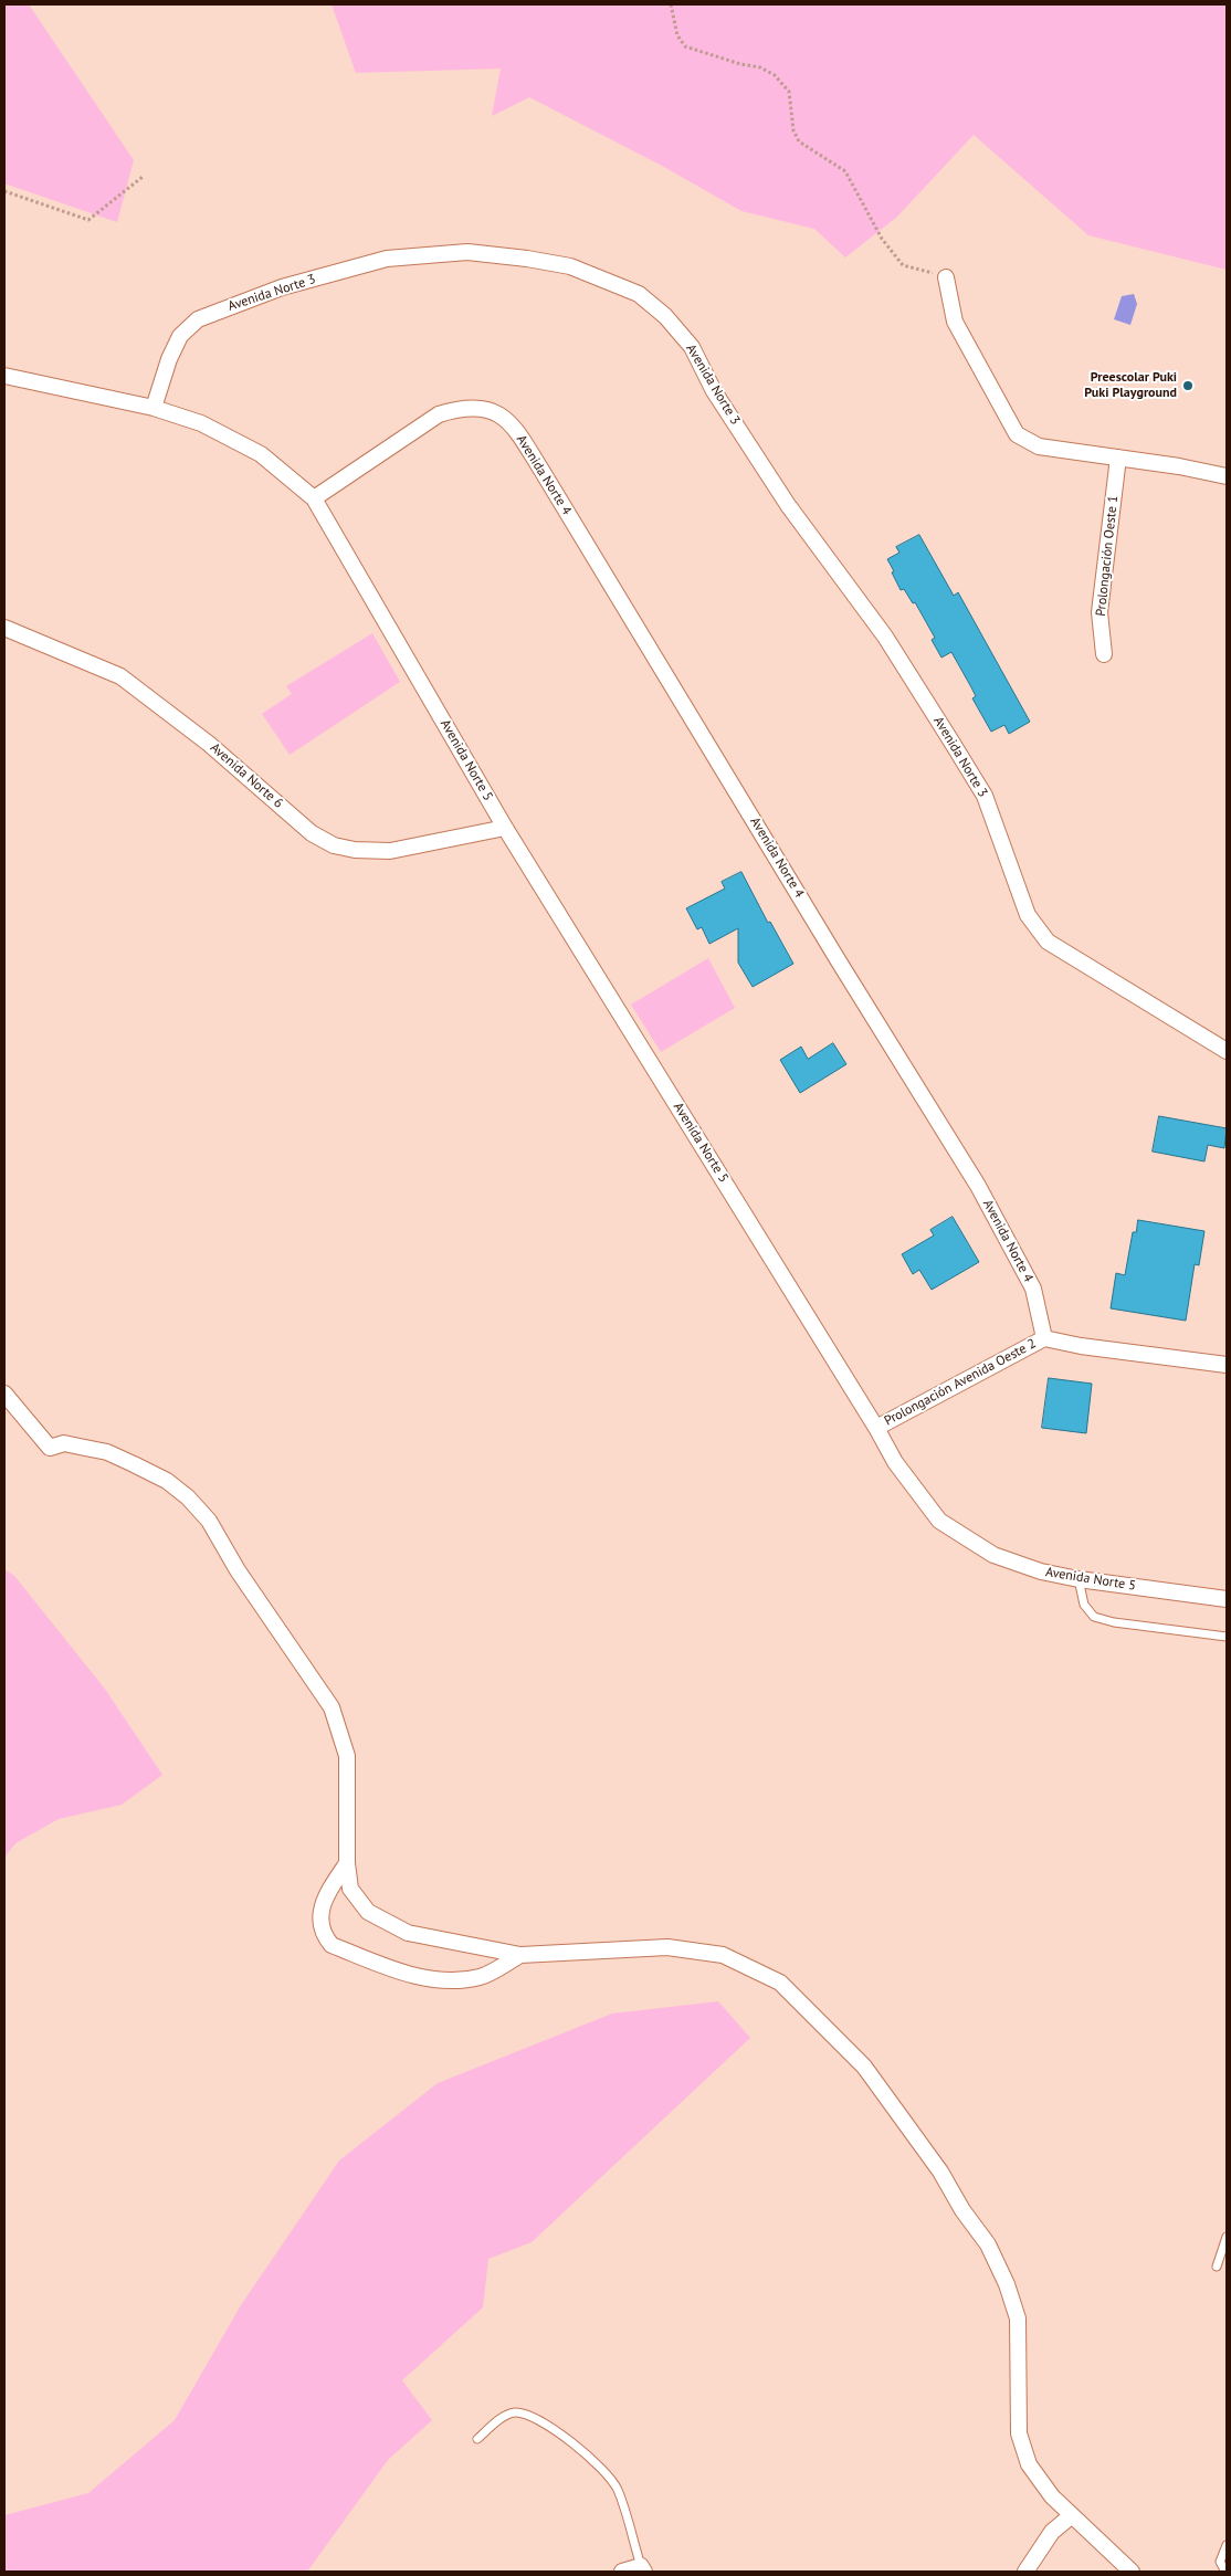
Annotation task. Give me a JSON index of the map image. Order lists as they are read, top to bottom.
{
  "streets": {
    "street": [
      "Avenida Norte 3",
      "Avenida Norte 4",
      "Prolongación Oeste 1",
      "Avenida Norte 5",
      "Avenida Norte 6",
      "Prolongación Avenida Oeste 2"
    ]
  },
  "crossings": [
    ["Avenida Norte 4", "Avenida Norte 5"],
    ["Avenida Norte 4", "Prolongación Avenida Oeste 2"],
    ["Avenida Norte 5", "Avenida Norte 6"],
    ["Avenida Norte 5", "Prolongación Avenida Oeste 2"]
  ],
  "places": ["Preescolar Puki Puki Playground"]
}
